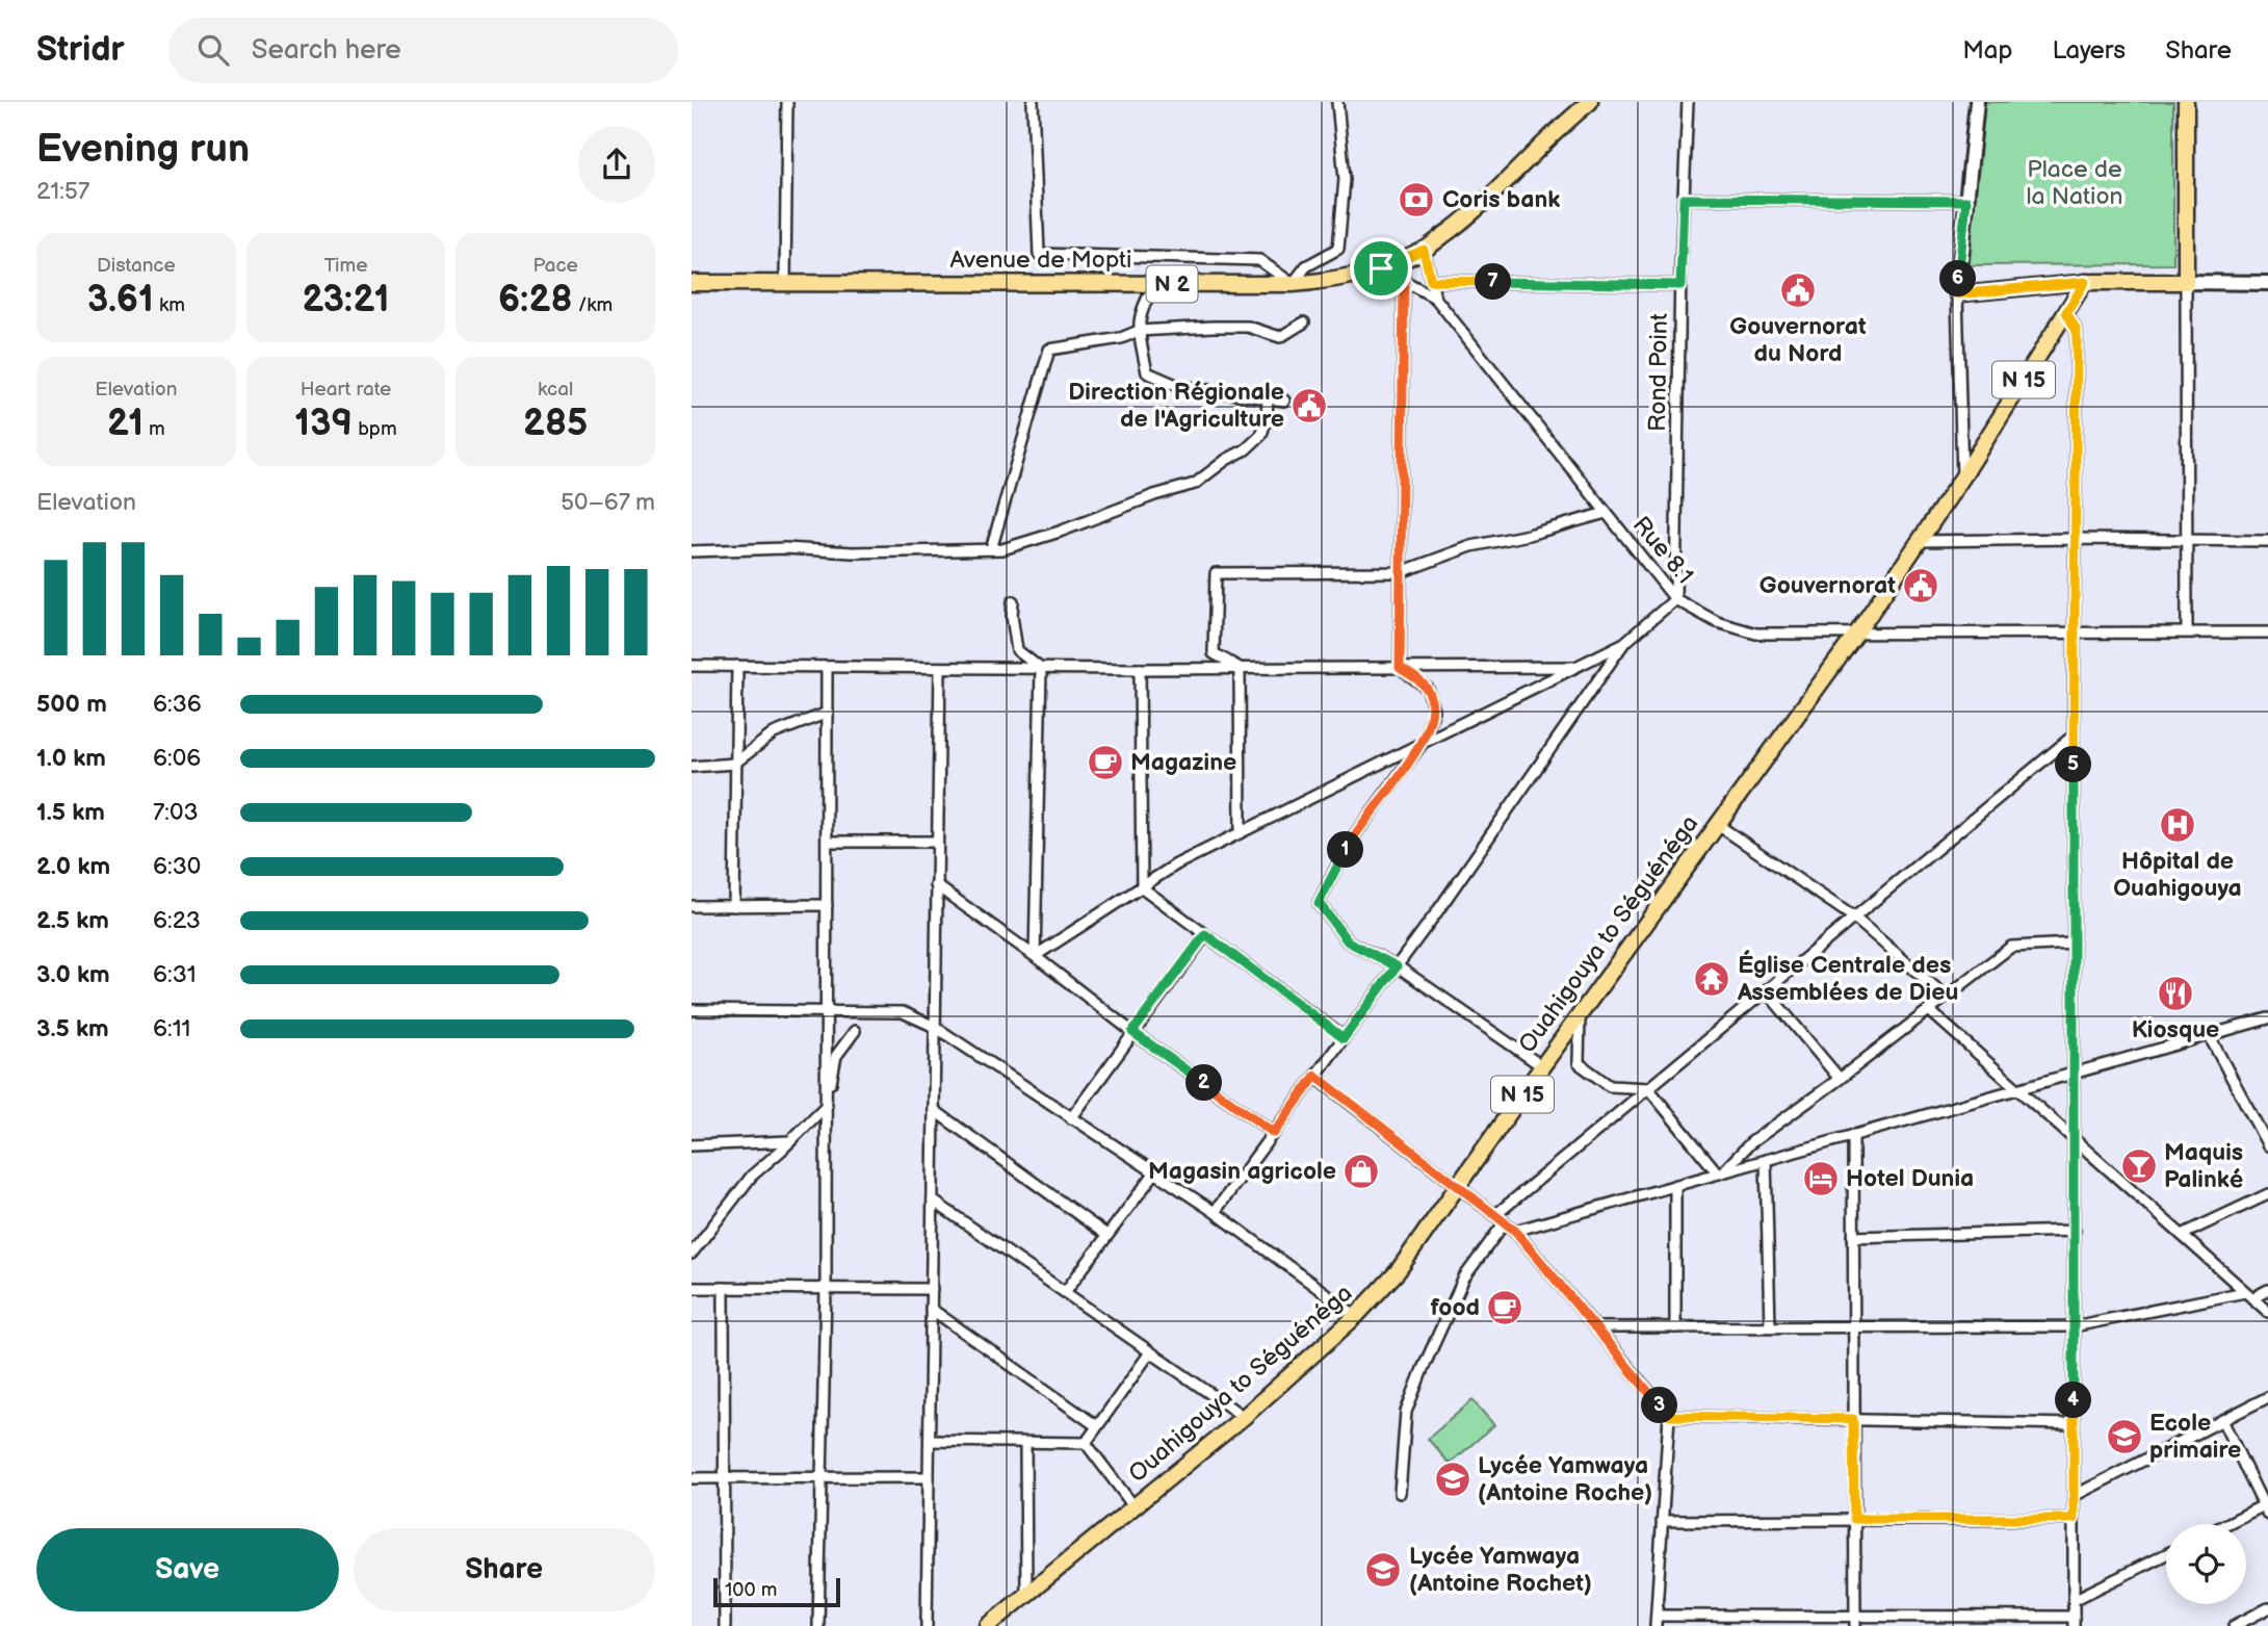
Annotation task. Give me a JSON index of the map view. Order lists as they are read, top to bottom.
{
  "streets": {
    "main road": [
      "Avenue de Mopti",
      "N 2",
      "N 15",
      "Ouahigouya to Séguénéga"
    ],
    "street": ["Rond Point", "Rue 8.1"]
  },
  "crossings": [
    ["Avenue de Mopti", "Rue 8.1"],
    ["Rond Point", "Rue 8.1"],
    ["Rue 8.1", "Ouahigouya to Séguénéga"]
  ],
  "parks": ["Place de la Nation"],
  "places": {
    "bank": ["Coris bank"],
    "public building": ["Gouvernorat du Nord", "Direction Régionale de l'Agriculture", "Gouvernorat"],
    "cafe": ["Magazine", "food"],
    "hospital": ["Hôpital de Ouahigouya"],
    "temple": ["Église Centrale des Assemblées de Dieu"],
    "restaurant": ["Kiosque"],
    "bar": ["Maquis Palinké"],
    "shop": ["Magasin agricole"],
    "hotel": ["Hotel Dunia"],
    "school or university": ["Ecole primaire", "Lycée Yamwaya (Antoine Roche)", "Lycée Yamwaya (Antoine Rochet)"]
  },
  "scale_bar": "100 m",
  "page": {
    "header": "Stridr",
    "search": "Search here",
    "nav": ["Map", "Layers", "Share"],
    "heading": ["Evening run", "21:57"],
    "stats": [
      ["Distance", "3.61 km"],
      ["Time", "23:21"],
      ["Pace", "6:28 /km"],
      ["Elevation", "21 m"],
      ["Heart rate", "139 bpm"],
      ["kcal", "285"]
    ],
    "pins": [
      "6",
      "7",
      "5",
      "1",
      "2",
      "4",
      "3"
    ],
    "chart": ["Elevation", "50–67 m"],
    "list": [
      {
        "name": "500 m",
        "note": "6:36"
      },
      {
        "name": "1.0 km",
        "note": "6:06"
      },
      {
        "name": "1.5 km",
        "note": "7:03"
      },
      {
        "name": "2.0 km",
        "note": "6:30"
      },
      {
        "name": "2.5 km",
        "note": "6:23"
      },
      {
        "name": "3.0 km",
        "note": "6:31"
      },
      {
        "name": "3.5 km",
        "note": "6:11"
      }
    ],
    "buttons": ["Save", "Share"],
    "scale": "100 m"
  }
}
